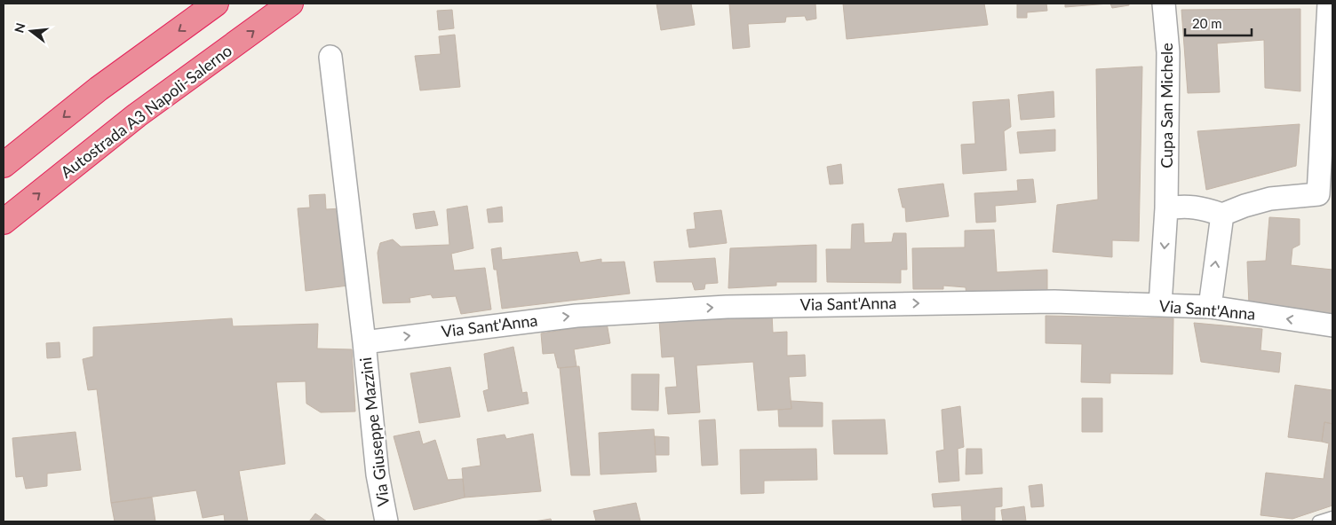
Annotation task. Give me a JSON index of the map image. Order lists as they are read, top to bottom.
{
  "streets": {
    "highway": ["Autostrada A3 Napoli-Salerno"],
    "street": ["Cupa San Michele", "Via Sant'Anna", "Via Giuseppe Mazzini"]
  },
  "crossings": [
    ["Cupa San Michele", "Via Sant'Anna"],
    ["Via Sant'Anna", "Via Giuseppe Mazzini"]
  ],
  "scale_bar": "20 m",
  "north": "left"
}
